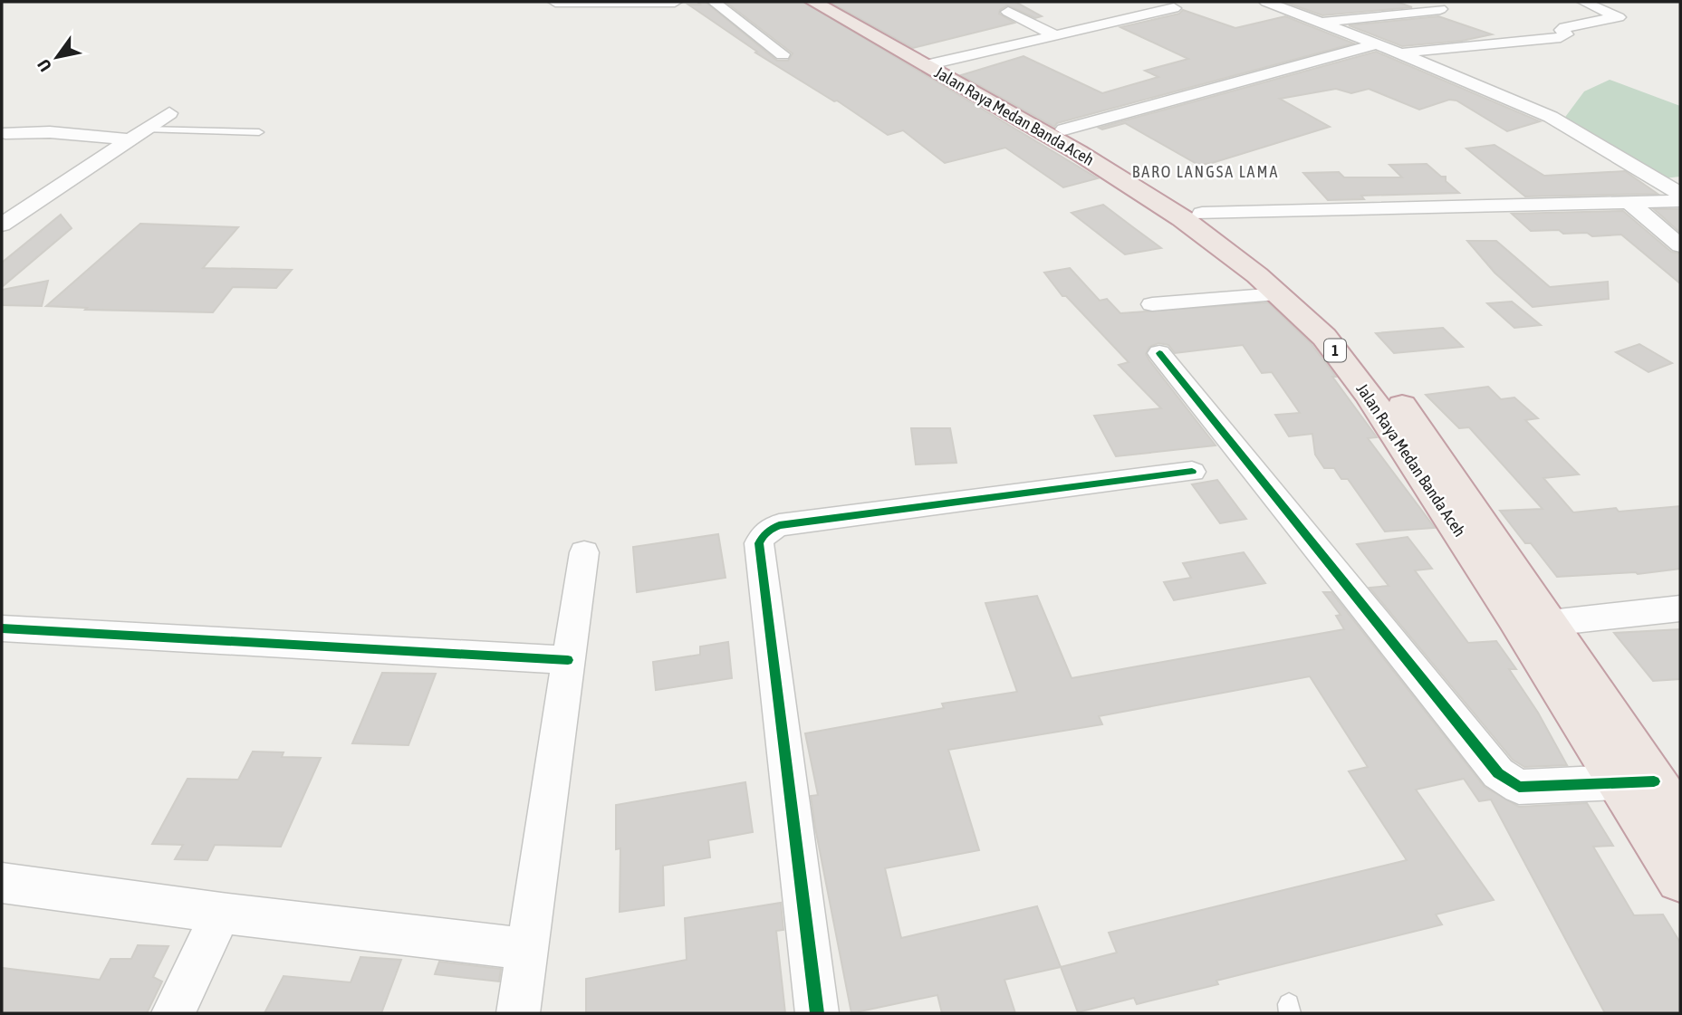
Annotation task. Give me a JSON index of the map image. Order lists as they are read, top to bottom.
{
  "streets": {
    "highway": ["Jalan Raya Medan Banda Aceh", "1"]
  },
  "districts": ["BARO LANGSA LAMA"],
  "north": "bottom left"
}
